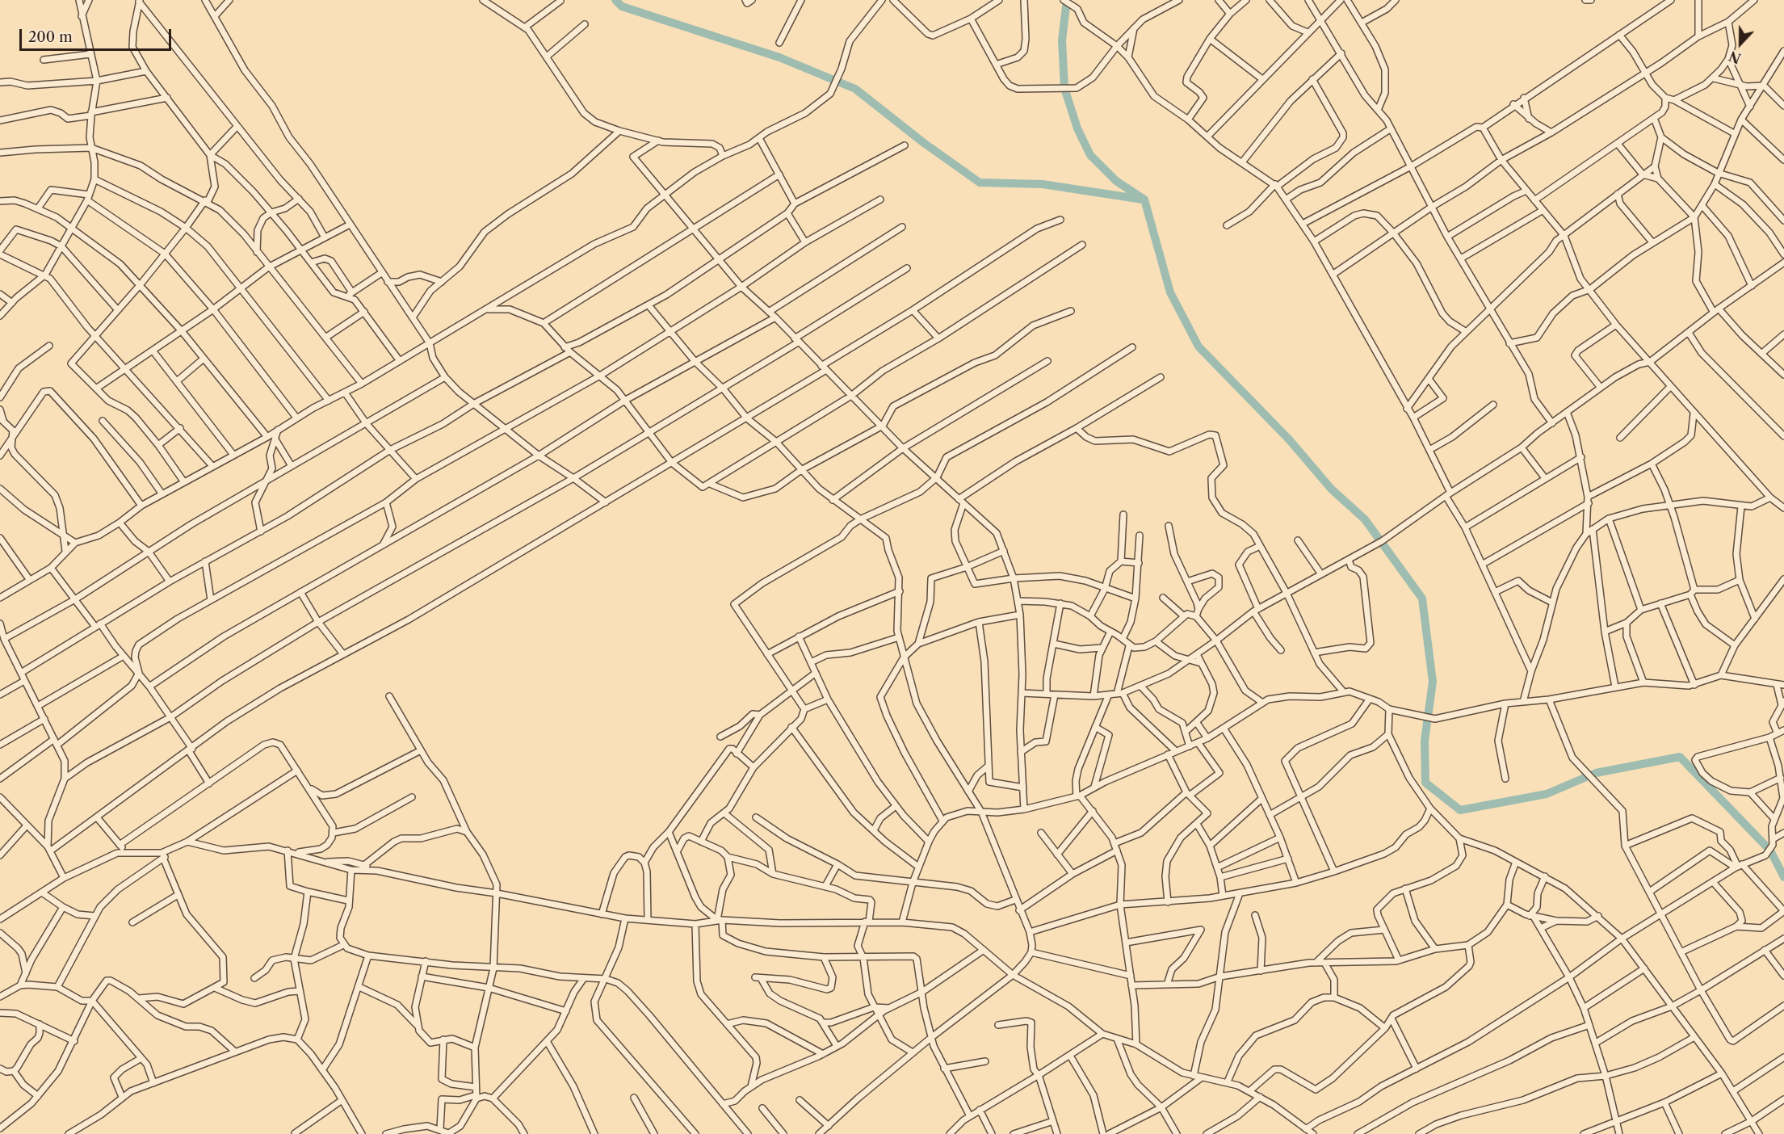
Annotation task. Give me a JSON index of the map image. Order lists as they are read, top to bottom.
{
  "scale_bar": "200 m",
  "north": "bottom"
}
